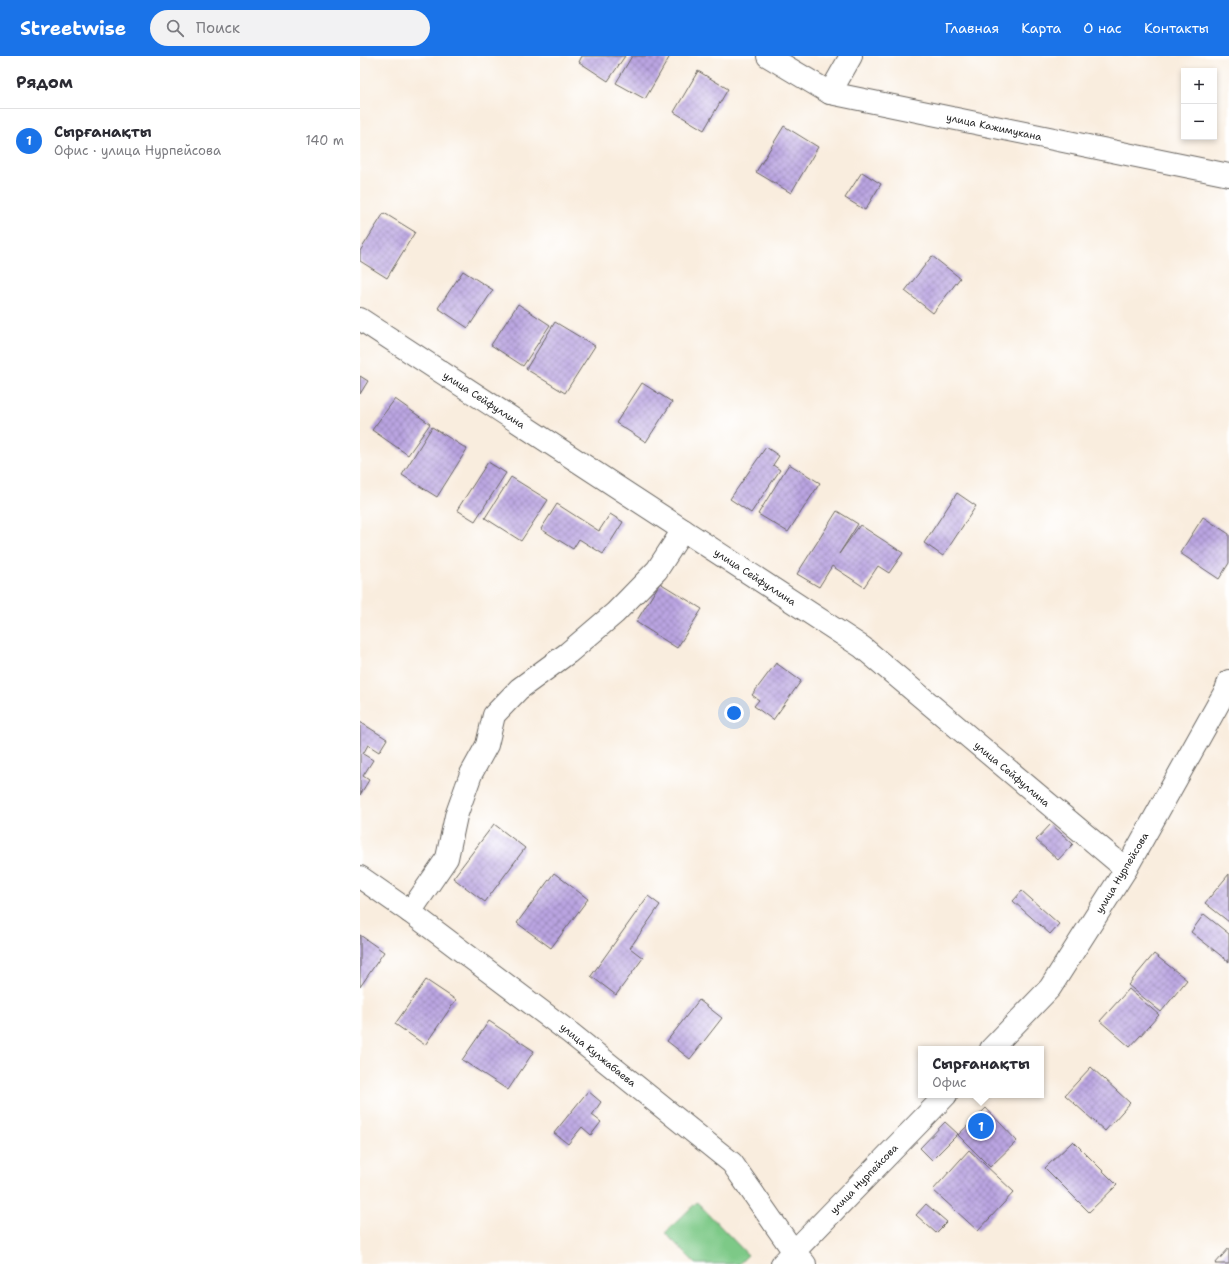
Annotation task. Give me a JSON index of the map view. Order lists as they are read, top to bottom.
{
  "streets": {
    "street": [
      "улица Кажимукана",
      "улица Сейфуллина",
      "улица Нурпейсова",
      "улица Кулжабаева"
    ]
  },
  "crossings": [
    ["улица Сейфуллина", "улица Нурпейсова"],
    ["улица Нурпейсова", "улица Кулжабаева"]
  ],
  "page": {
    "header": "Streetwise",
    "search": "Поиск",
    "nav": [
      "Главная",
      "Карта",
      "О нас",
      "Контакты"
    ],
    "heading": "Рядом",
    "map_buttons": ["+", "−"],
    "list": [
      {
        "mark": "1",
        "name": "Сырғанақты",
        "note": "Офис · улица Нурпейсова",
        "value": "140 m"
      }
    ],
    "popup": ["Сырғанақты", "Офис"],
    "pins": "1"
  }
}
